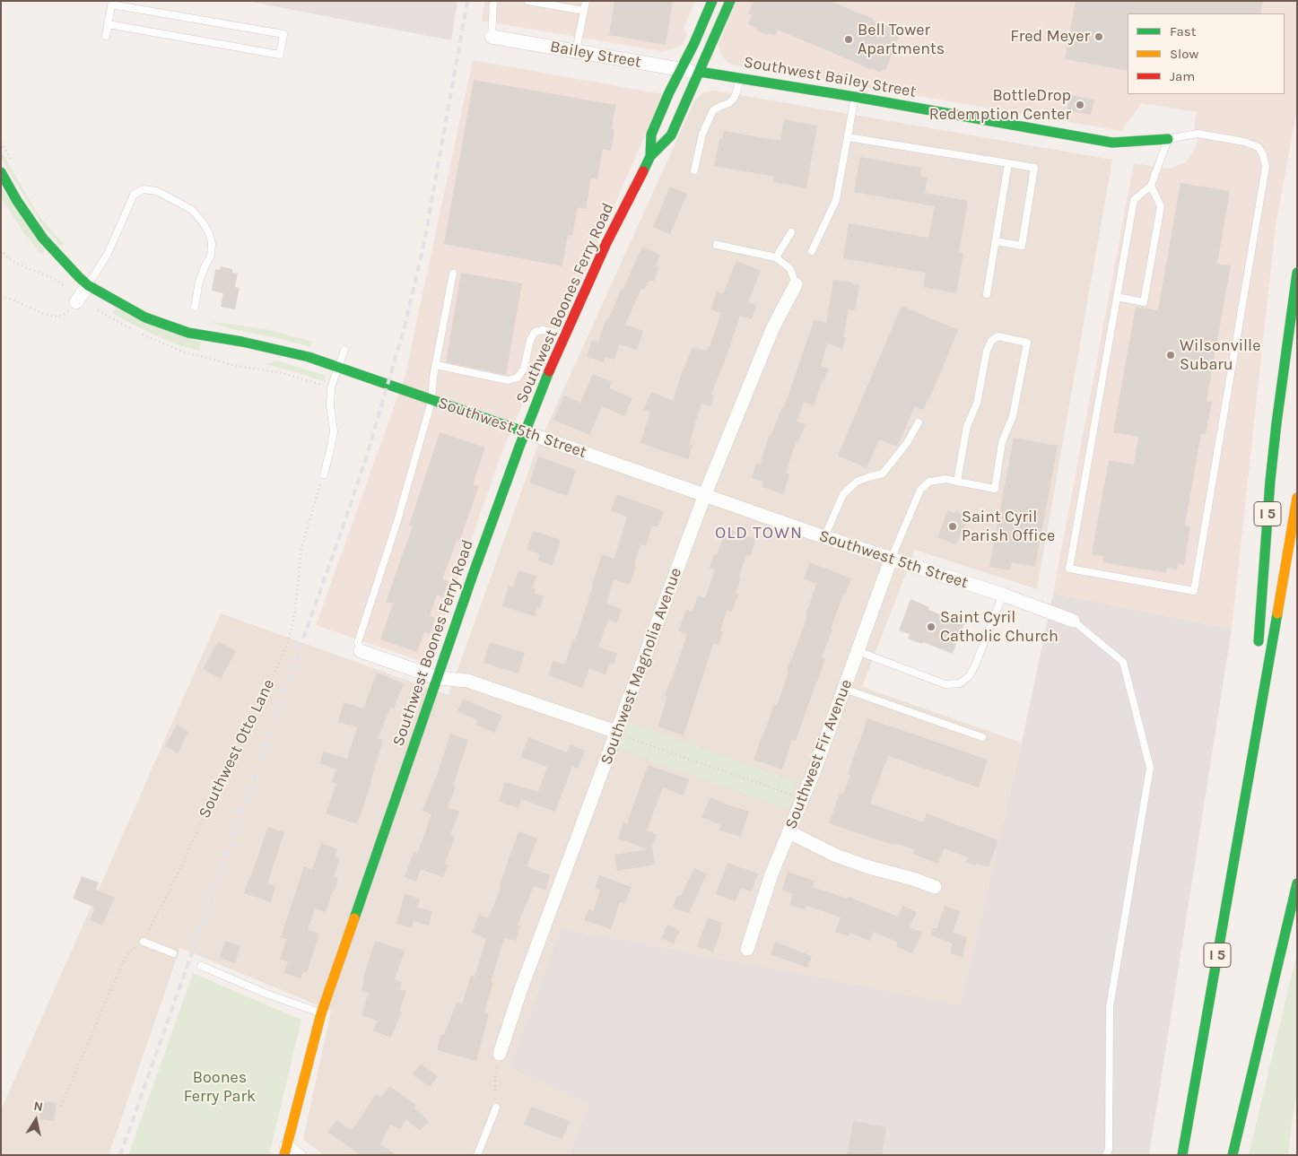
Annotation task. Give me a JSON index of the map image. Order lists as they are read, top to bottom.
{
  "streets": {
    "main road": [
      "Southwest Bailey Street",
      "Southwest Boones Ferry Road",
      "Southwest 5th Street",
      "I 5"
    ],
    "street": ["Bailey Street", "Southwest Magnolia Avenue", "Southwest Fir Avenue"],
    "path": ["Southwest Otto Lane"]
  },
  "crossings": [
    ["Bailey Street", "Southwest Bailey Street"],
    ["Bailey Street", "Southwest Boones Ferry Road"],
    ["Southwest Bailey Street", "Southwest Boones Ferry Road"],
    ["Southwest Boones Ferry Road", "Southwest 5th Street"],
    ["Southwest 5th Street", "Southwest Magnolia Avenue"],
    ["Southwest 5th Street", "Southwest Fir Avenue"]
  ],
  "districts": ["OLD TOWN"],
  "parks": ["Boones Ferry Park"],
  "places": [
    "Fred Meyer",
    "Bell Tower Apartments",
    "BottleDrop Redemption Center",
    "Wilsonville Subaru",
    "Saint Cyril Parish Office",
    "Saint Cyril Catholic Church"
  ],
  "legend": ["Fast", "Slow", "Jam"],
  "north": "top"
}
